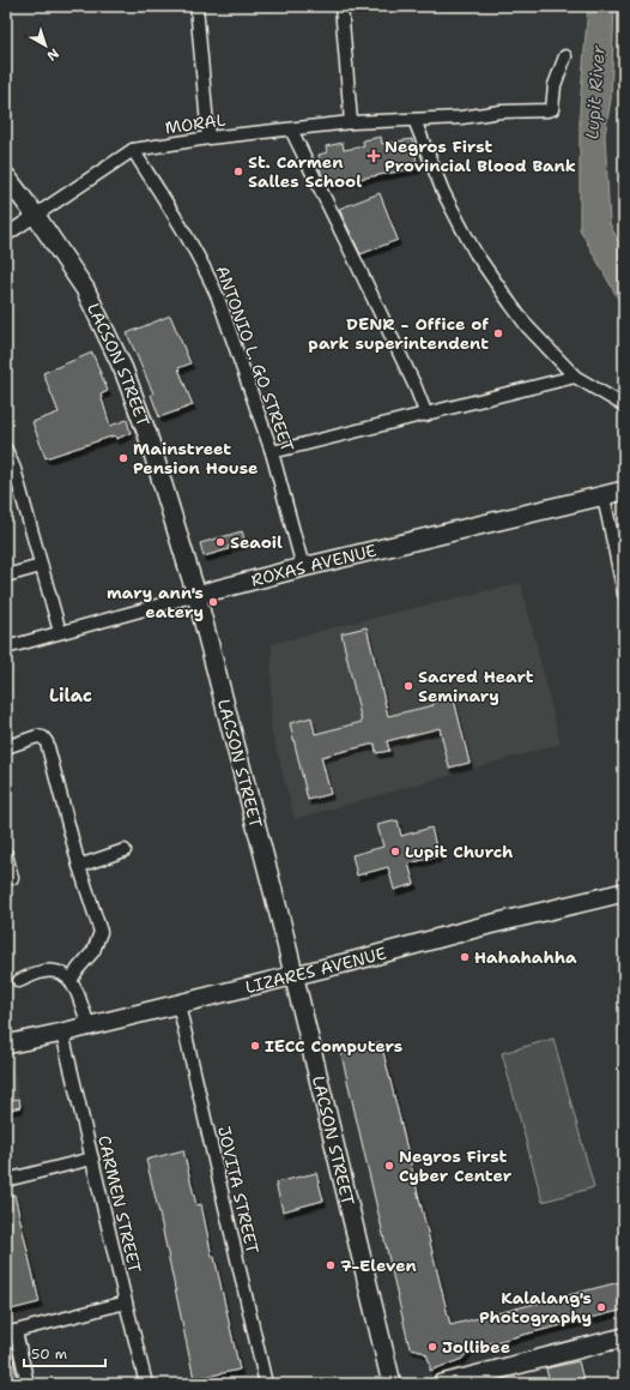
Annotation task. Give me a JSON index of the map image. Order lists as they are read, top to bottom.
{
  "streets": {
    "main road": ["LACSON STREET", "ROXAS AVENUE", "LIZARES AVENUE"],
    "street": [
      "MORAL",
      "ANTONIO L. GO STREET",
      "JOVITA STREET",
      "CARMEN STREET"
    ]
  },
  "crossings": [
    ["MORAL", "ANTONIO L. GO STREET"],
    ["MORAL", "LACSON STREET"],
    ["ANTONIO L. GO STREET", "ROXAS AVENUE"],
    ["LACSON STREET", "ROXAS AVENUE"],
    ["LACSON STREET", "LIZARES AVENUE"],
    ["LIZARES AVENUE", "JOVITA STREET"],
    ["LIZARES AVENUE", "CARMEN STREET"]
  ],
  "districts": ["Lilac"],
  "water": ["Lupit River"],
  "places": {
    "health": ["Negros First Provincial Blood Bank"],
    "other": [
      "St. Carmen Salles School",
      "DENR - Office of park superintendent",
      "Mainstreet Pension House",
      "Seaoil",
      "mary ann's eatery",
      "Sacred Heart Seminary",
      "Lupit Church",
      "Hahahahha",
      "IECC Computers",
      "Negros First Cyber Center",
      "7-Eleven",
      "Kalalang's Photography",
      "Jollibee"
    ]
  },
  "scale_bar": "50 m",
  "north": "bottom right"
}
